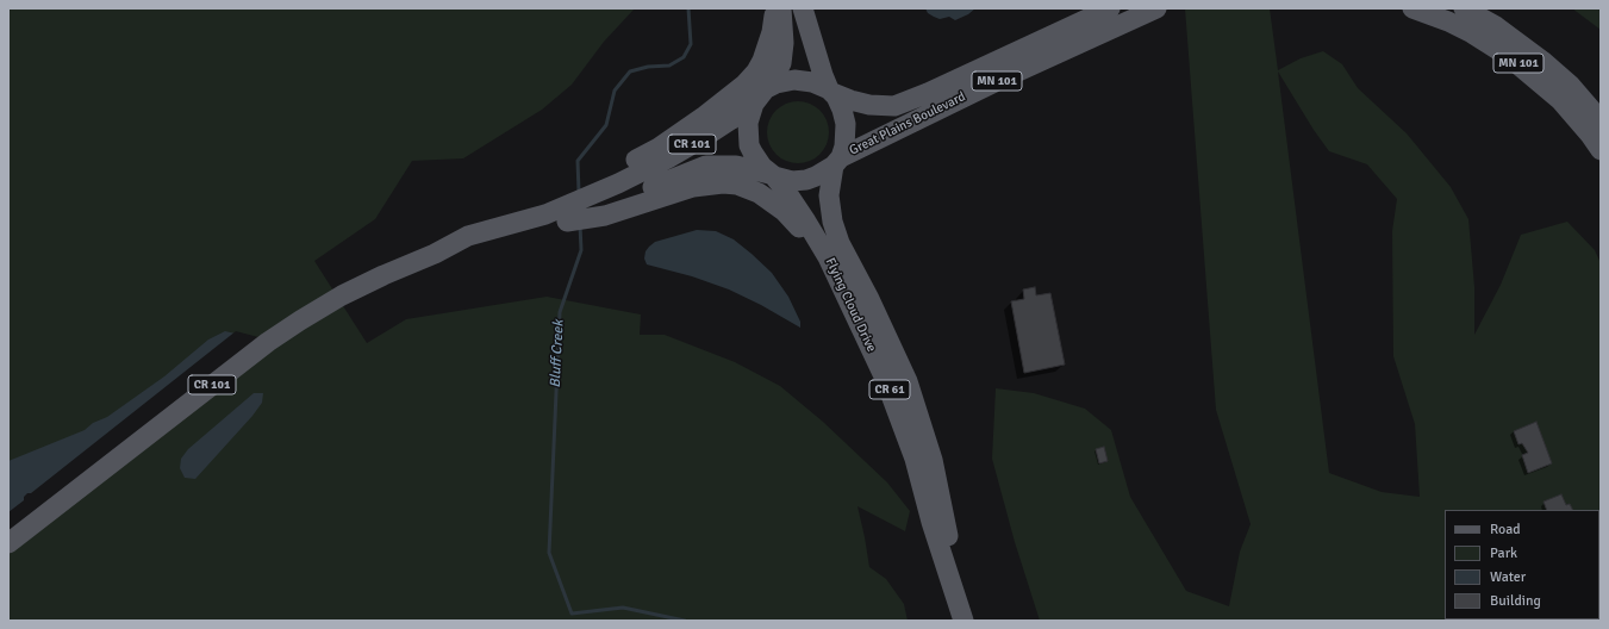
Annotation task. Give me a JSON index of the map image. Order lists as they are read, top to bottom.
{
  "streets": {
    "main road": [
      "MN 101",
      "Great Plains Boulevard",
      "CR 101",
      "Flying Cloud Drive",
      "CR 61"
    ]
  },
  "crossings": [
    ["Great Plains Boulevard", "CR 101"],
    ["Great Plains Boulevard", "Flying Cloud Drive"],
    ["CR 101", "Flying Cloud Drive"]
  ],
  "water": ["Bluff Creek"],
  "legend": [
    "Road",
    "Park",
    "Water",
    "Building"
  ]
}
